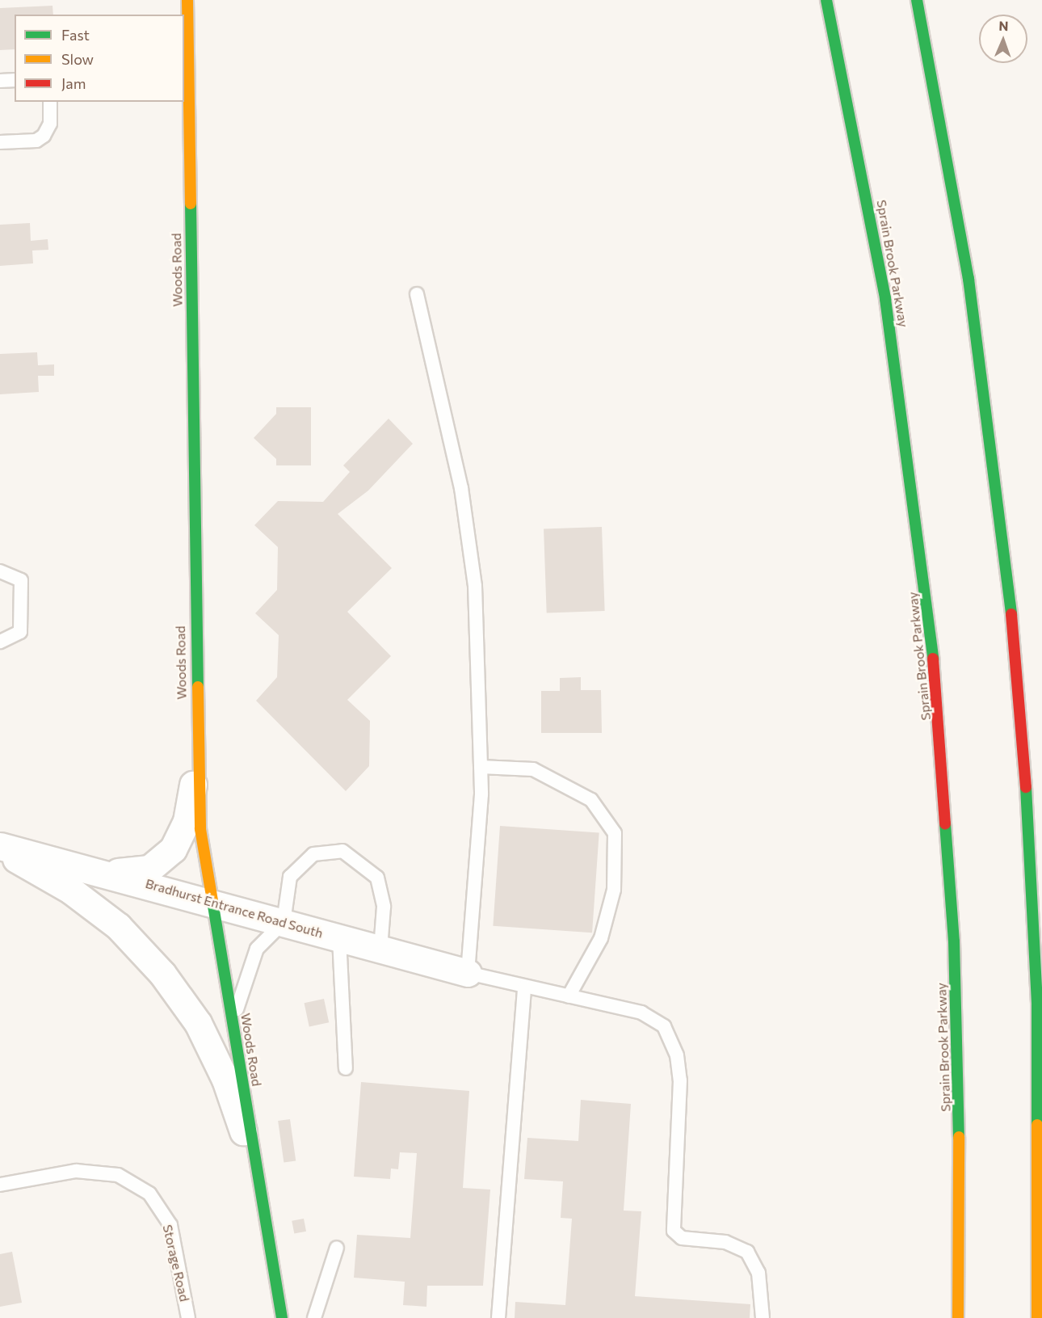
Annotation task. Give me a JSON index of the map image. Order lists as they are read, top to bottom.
{
  "streets": {
    "main road": ["Sprain Brook Parkway", "Woods Road"],
    "street": ["Bradhurst Entrance Road South"],
    "lane": ["Storage Road"]
  },
  "crossings": [
    ["Woods Road", "Bradhurst Entrance Road South"]
  ],
  "legend": ["Fast", "Slow", "Jam"],
  "north": "top"
}
